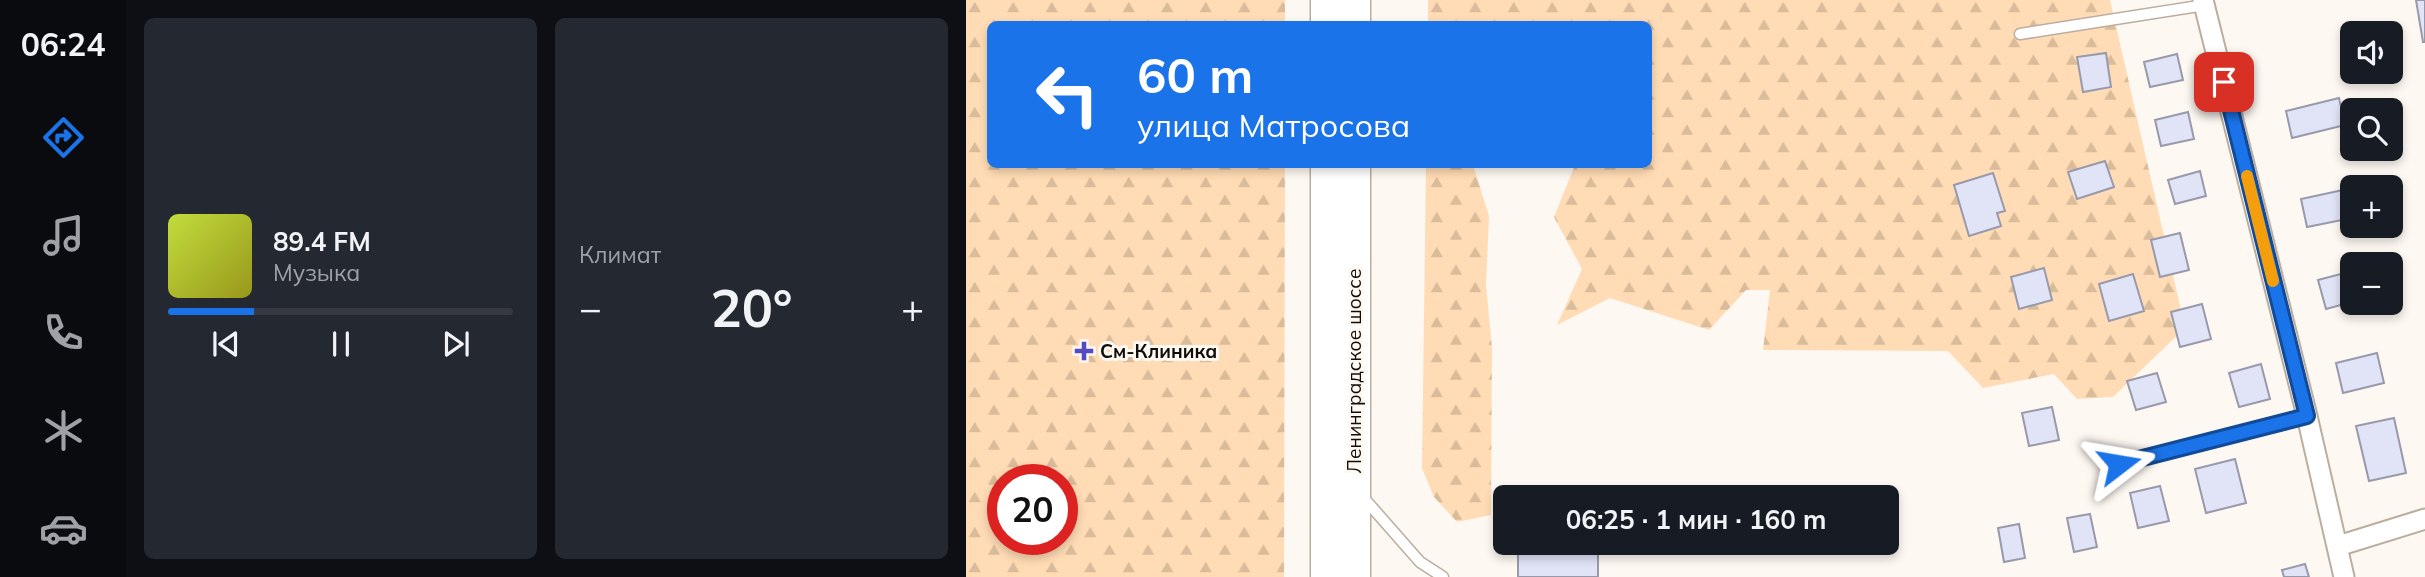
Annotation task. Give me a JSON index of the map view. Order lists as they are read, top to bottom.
{
  "streets": {
    "highway": ["Ленинградское шоссе"]
  },
  "places": {
    "health": ["См-Клиника"]
  },
  "page": {
    "tabs": "06:24",
    "tile": "Климат",
    "map_buttons": ["+", "−"],
    "turn": ["60 m", "улица Матросова"],
    "song": ["89.4 FM", "Музыка"],
    "heat": ["−", "20°", "+"],
    "limit": "20",
    "trip": "06:25 · 1 мин · 160 m"
  }
}
